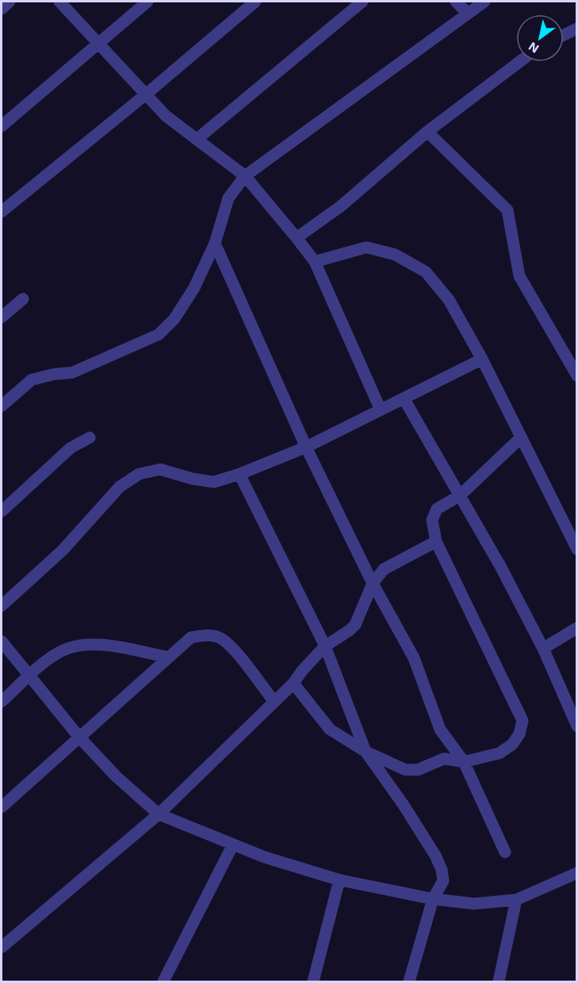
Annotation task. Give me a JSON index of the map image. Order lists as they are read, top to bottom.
{
  "north": "bottom left"
}
